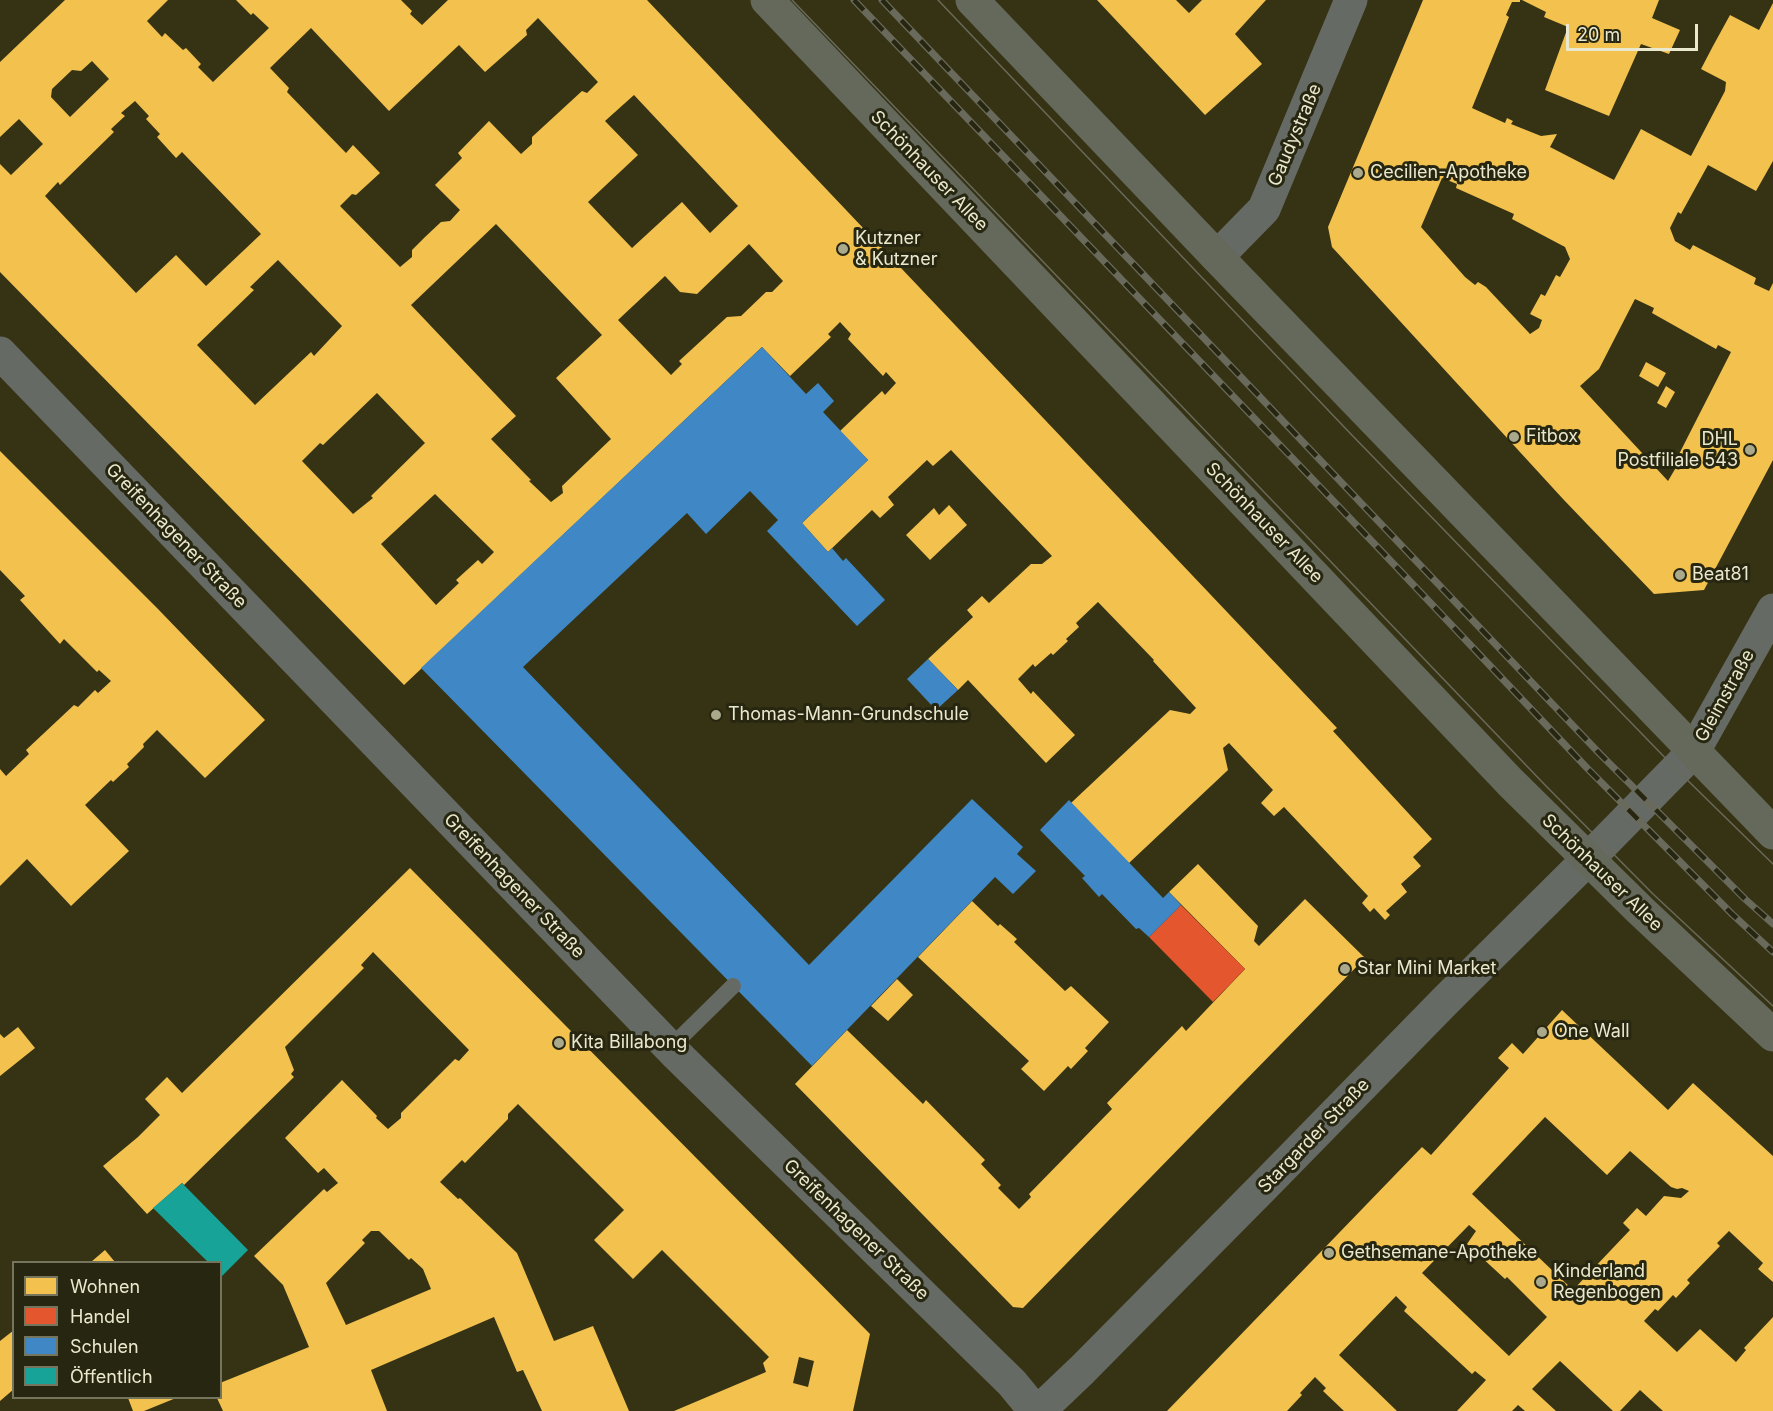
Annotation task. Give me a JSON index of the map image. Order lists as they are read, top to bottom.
{
  "streets": {
    "main road": ["Schönhauser Allee"],
    "street": [
      "Gaudystraße",
      "Greifenhagener Straße",
      "Gleimstraße",
      "Stargarder Straße"
    ]
  },
  "crossings": [
    ["Schönhauser Allee", "Gleimstraße"],
    ["Schönhauser Allee", "Stargarder Straße"],
    ["Greifenhagener Straße", "Stargarder Straße"],
    ["Gleimstraße", "Stargarder Straße"]
  ],
  "places": [
    "Cecilien-Apotheke",
    "Kutzner & Kutzner",
    "Fitbox",
    "DHL Postfiliale 543",
    "Beat81",
    "Thomas-Mann-Grundschule",
    "Star Mini Market",
    "One Wall",
    "Kita Billabong",
    "Gethsemane-Apotheke",
    "Kinderland Regenbogen"
  ],
  "legend": [
    "Wohnen",
    "Handel",
    "Schulen",
    "Öffentlich"
  ],
  "scale_bar": "20 m"
}
